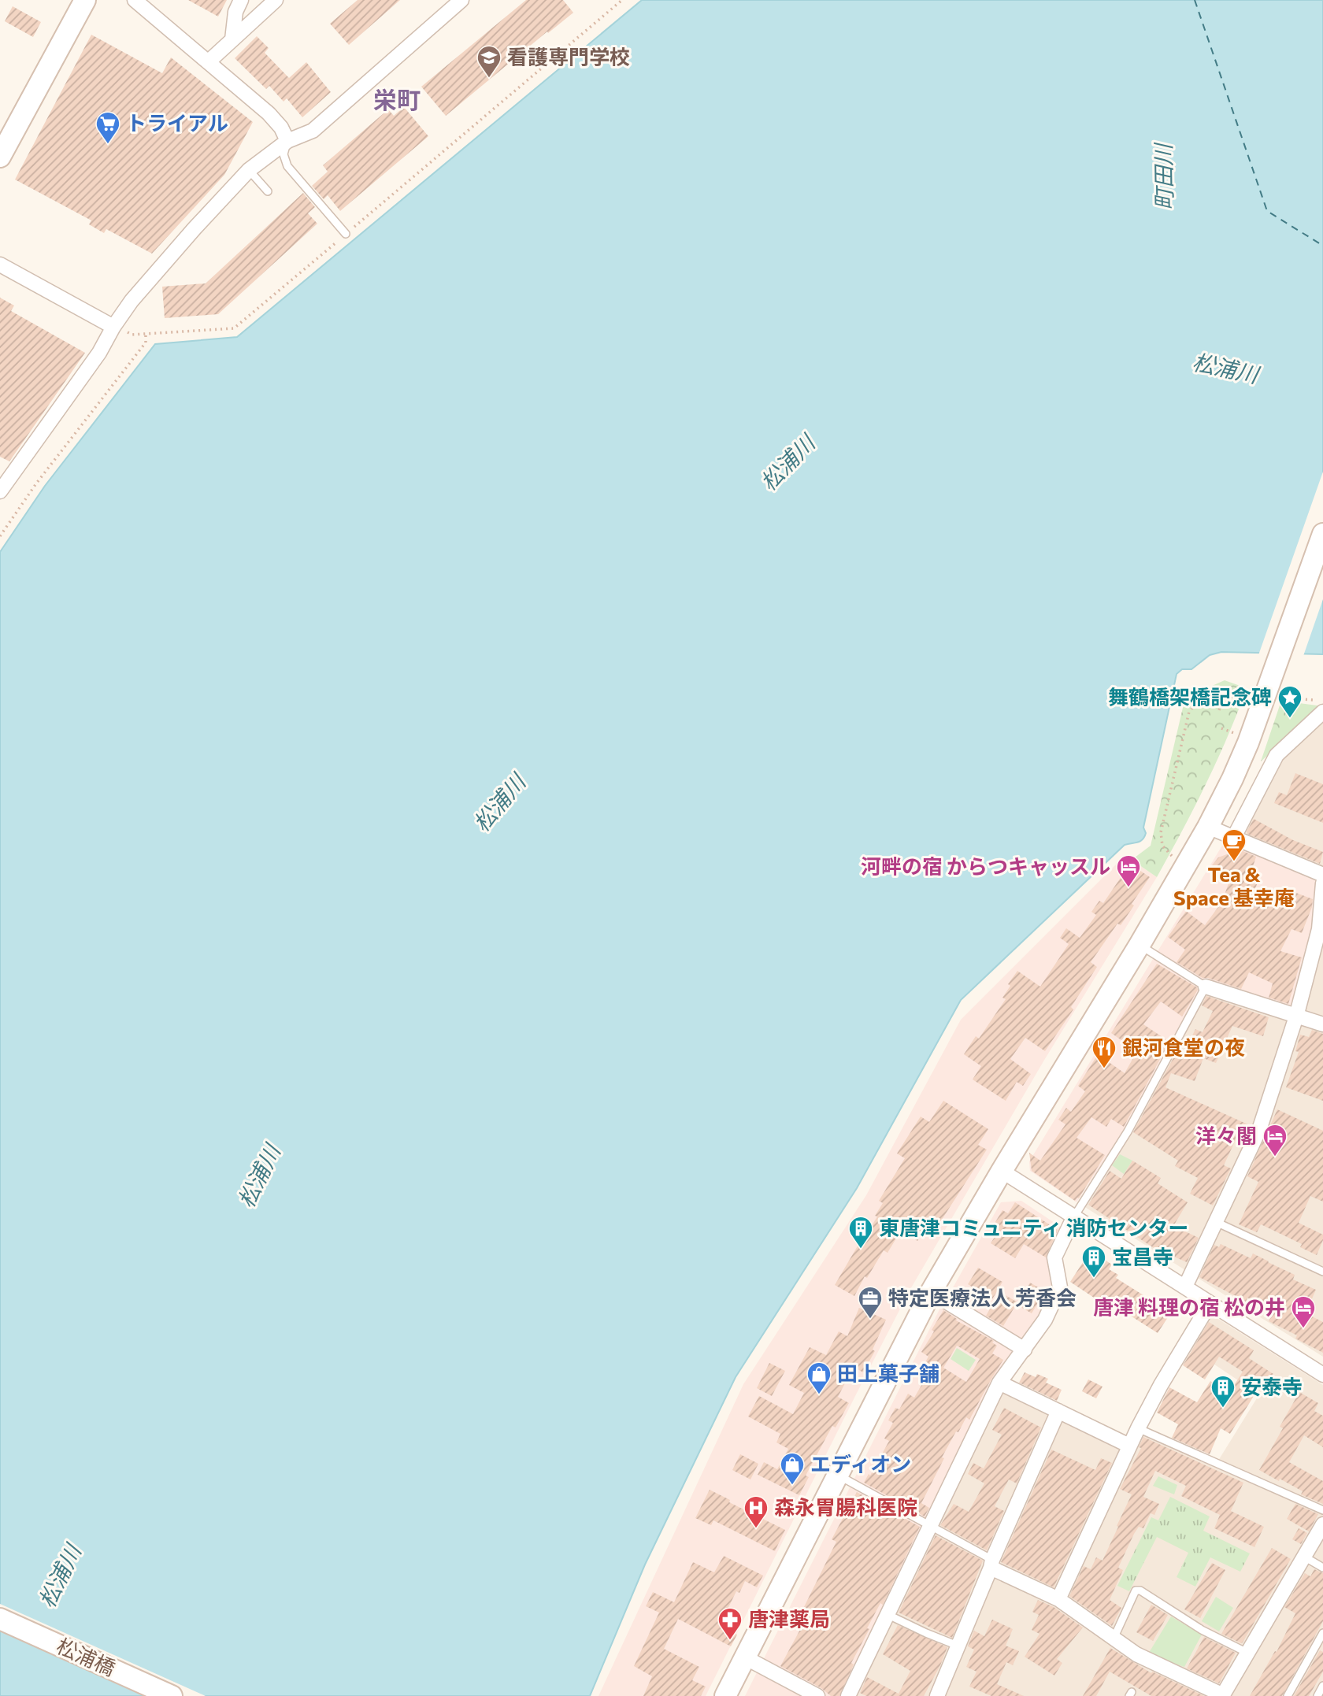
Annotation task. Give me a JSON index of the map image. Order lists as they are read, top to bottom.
{
  "streets": {
    "street": ["松浦橋"]
  },
  "districts": ["栄町"],
  "water": ["町田川", "松浦川"],
  "places": {
    "school or university": ["看護専門学校"],
    "supermarket": ["トライアル"],
    "place": ["舞鶴橋架橋記念碑"],
    "cafe": ["Tea & Space 基幸庵"],
    "hotel": ["河畔の宿 からつキャッスル", "洋々閣", "唐津 料理の宿 松の井"],
    "restaurant": ["銀河食堂の夜"],
    "building": ["東唐津コミュニティ 消防センター", "宝昌寺", "安泰寺"],
    "office": ["特定医療法人 芳香会"],
    "shop": ["田上菓子舗", "エディオン"],
    "hospital": ["森永胃腸科医院"],
    "pharmacy": ["唐津薬局"]
  }
}
